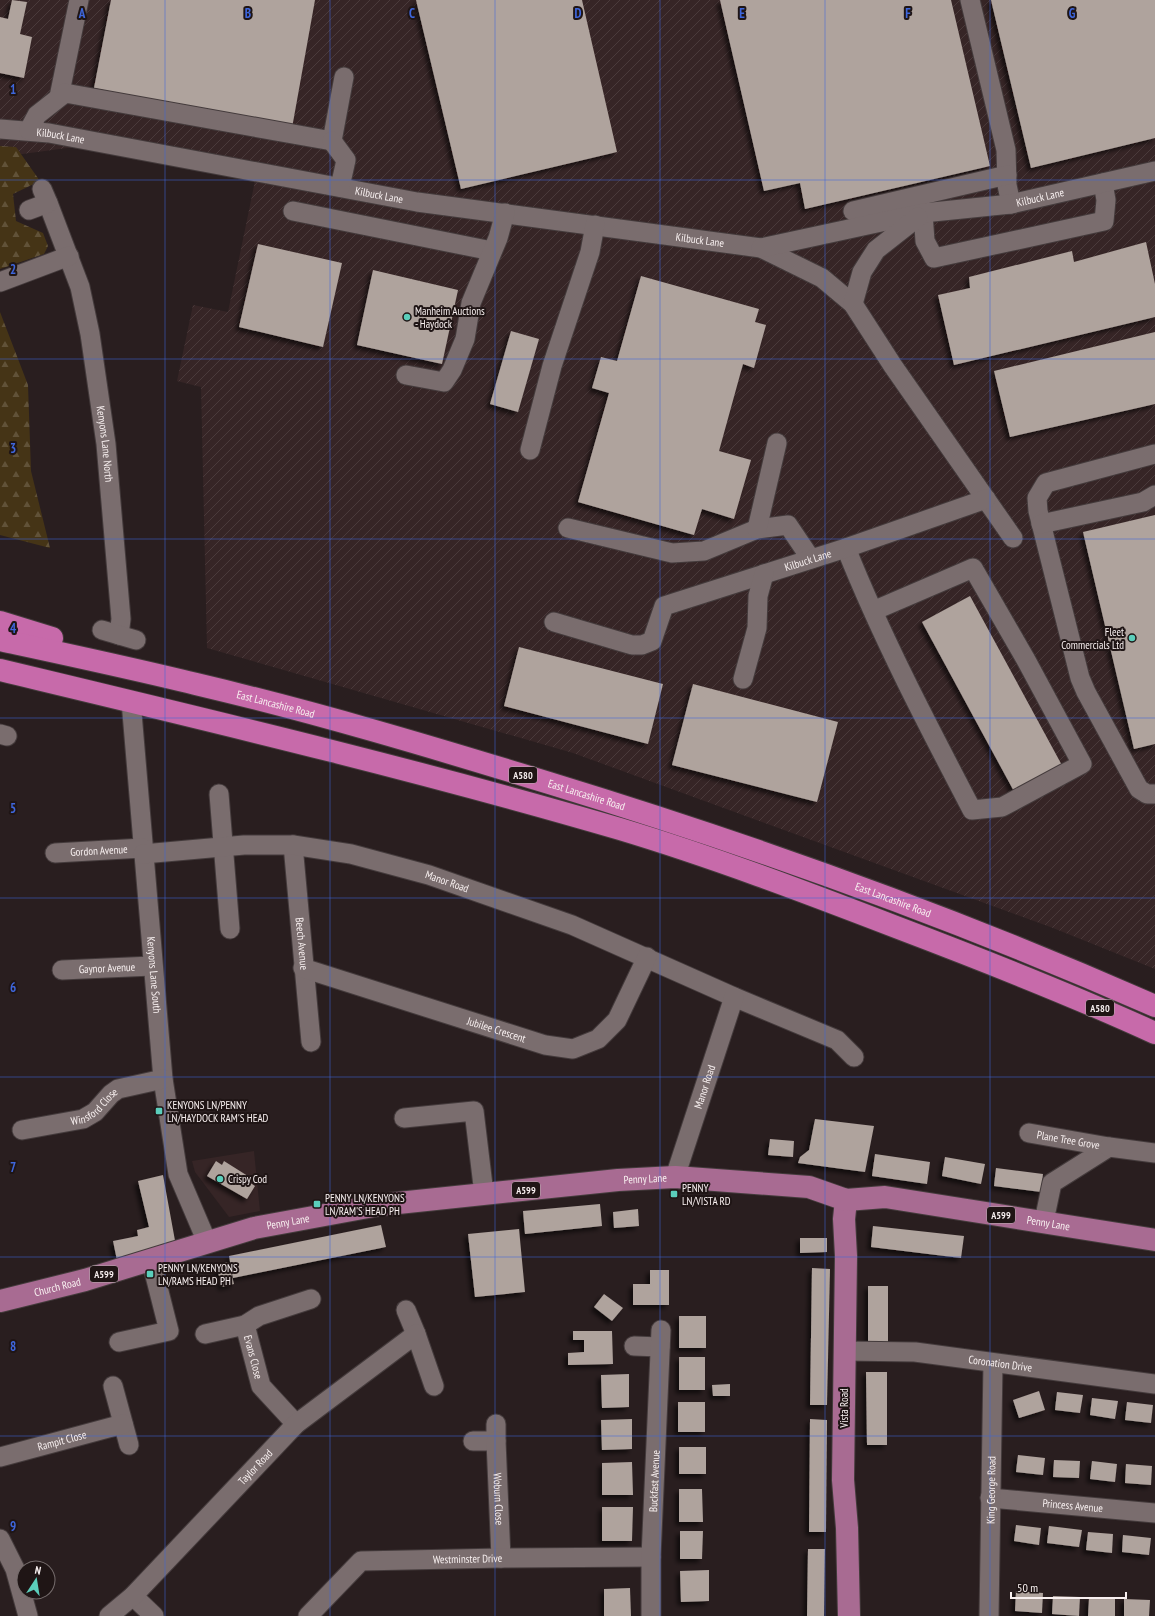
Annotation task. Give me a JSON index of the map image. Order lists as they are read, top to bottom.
{
  "streets": {
    "highway": ["East Lancashire Road", "A580"],
    "main road": [
      "Penny Lane",
      "A599",
      "Church Road",
      "Vista Road"
    ],
    "street": [
      "Kilbuck Lane",
      "Kenyons Lane North",
      "Gordon Avenue",
      "Manor Road",
      "Beech Avenue",
      "Gaynor Avenue",
      "Kenyons Lane South",
      "Jubilee Crescent",
      "Winsford Close",
      "Plane Tree Grove",
      "Evans Close",
      "Coronation Drive",
      "Rampit Close",
      "Taylor Road",
      "Buckfast Avenue",
      "King George Road",
      "Woburn Close",
      "Princess Avenue",
      "Westminster Drive"
    ]
  },
  "crossings": [
    ["A580", "Kenyons Lane South"],
    ["Gordon Avenue", "Manor Road"],
    ["Gordon Avenue", "Kenyons Lane South"],
    ["Manor Road", "Beech Avenue"],
    ["Manor Road", "Kenyons Lane South"],
    ["Manor Road", "Jubilee Crescent"],
    ["Manor Road", "Penny Lane"],
    ["Beech Avenue", "Jubilee Crescent"],
    ["Gaynor Avenue", "Kenyons Lane South"],
    ["Kenyons Lane South", "Winsford Close"],
    ["Kenyons Lane South", "Penny Lane"],
    ["Kenyons Lane South", "Church Road"],
    ["Plane Tree Grove", "Penny Lane"],
    ["Penny Lane", "Church Road"],
    ["Penny Lane", "Vista Road"],
    ["Evans Close", "Taylor Road"],
    ["Coronation Drive", "Vista Road"],
    ["Coronation Drive", "King George Road"],
    ["Buckfast Avenue", "Westminster Drive"],
    ["King George Road", "Princess Avenue"],
    ["Woburn Close", "Westminster Drive"]
  ],
  "places": {
    "other": ["Manheim Auctions - Haydock", "Fleet Commercials Ltd", "Crispy Cod"],
    "transit": [
      "KENYONS LN/PENNY LN/HAYDOCK RAM'S HEAD",
      "PENNY LN/VISTA RD",
      "PENNY LN/KENYONS LN/RAM'S HEAD PH",
      "PENNY LN/KENYONS LN/RAMS HEAD PH"
    ]
  },
  "scale_bar": "50 m",
  "north": "top",
  "grid": {
    "columns": [
      "A",
      "B",
      "C",
      "D",
      "E",
      "F",
      "G"
    ],
    "rows": [
      "1",
      "2",
      "3",
      "4",
      "5",
      "6",
      "7",
      "8",
      "9"
    ]
  }
}
